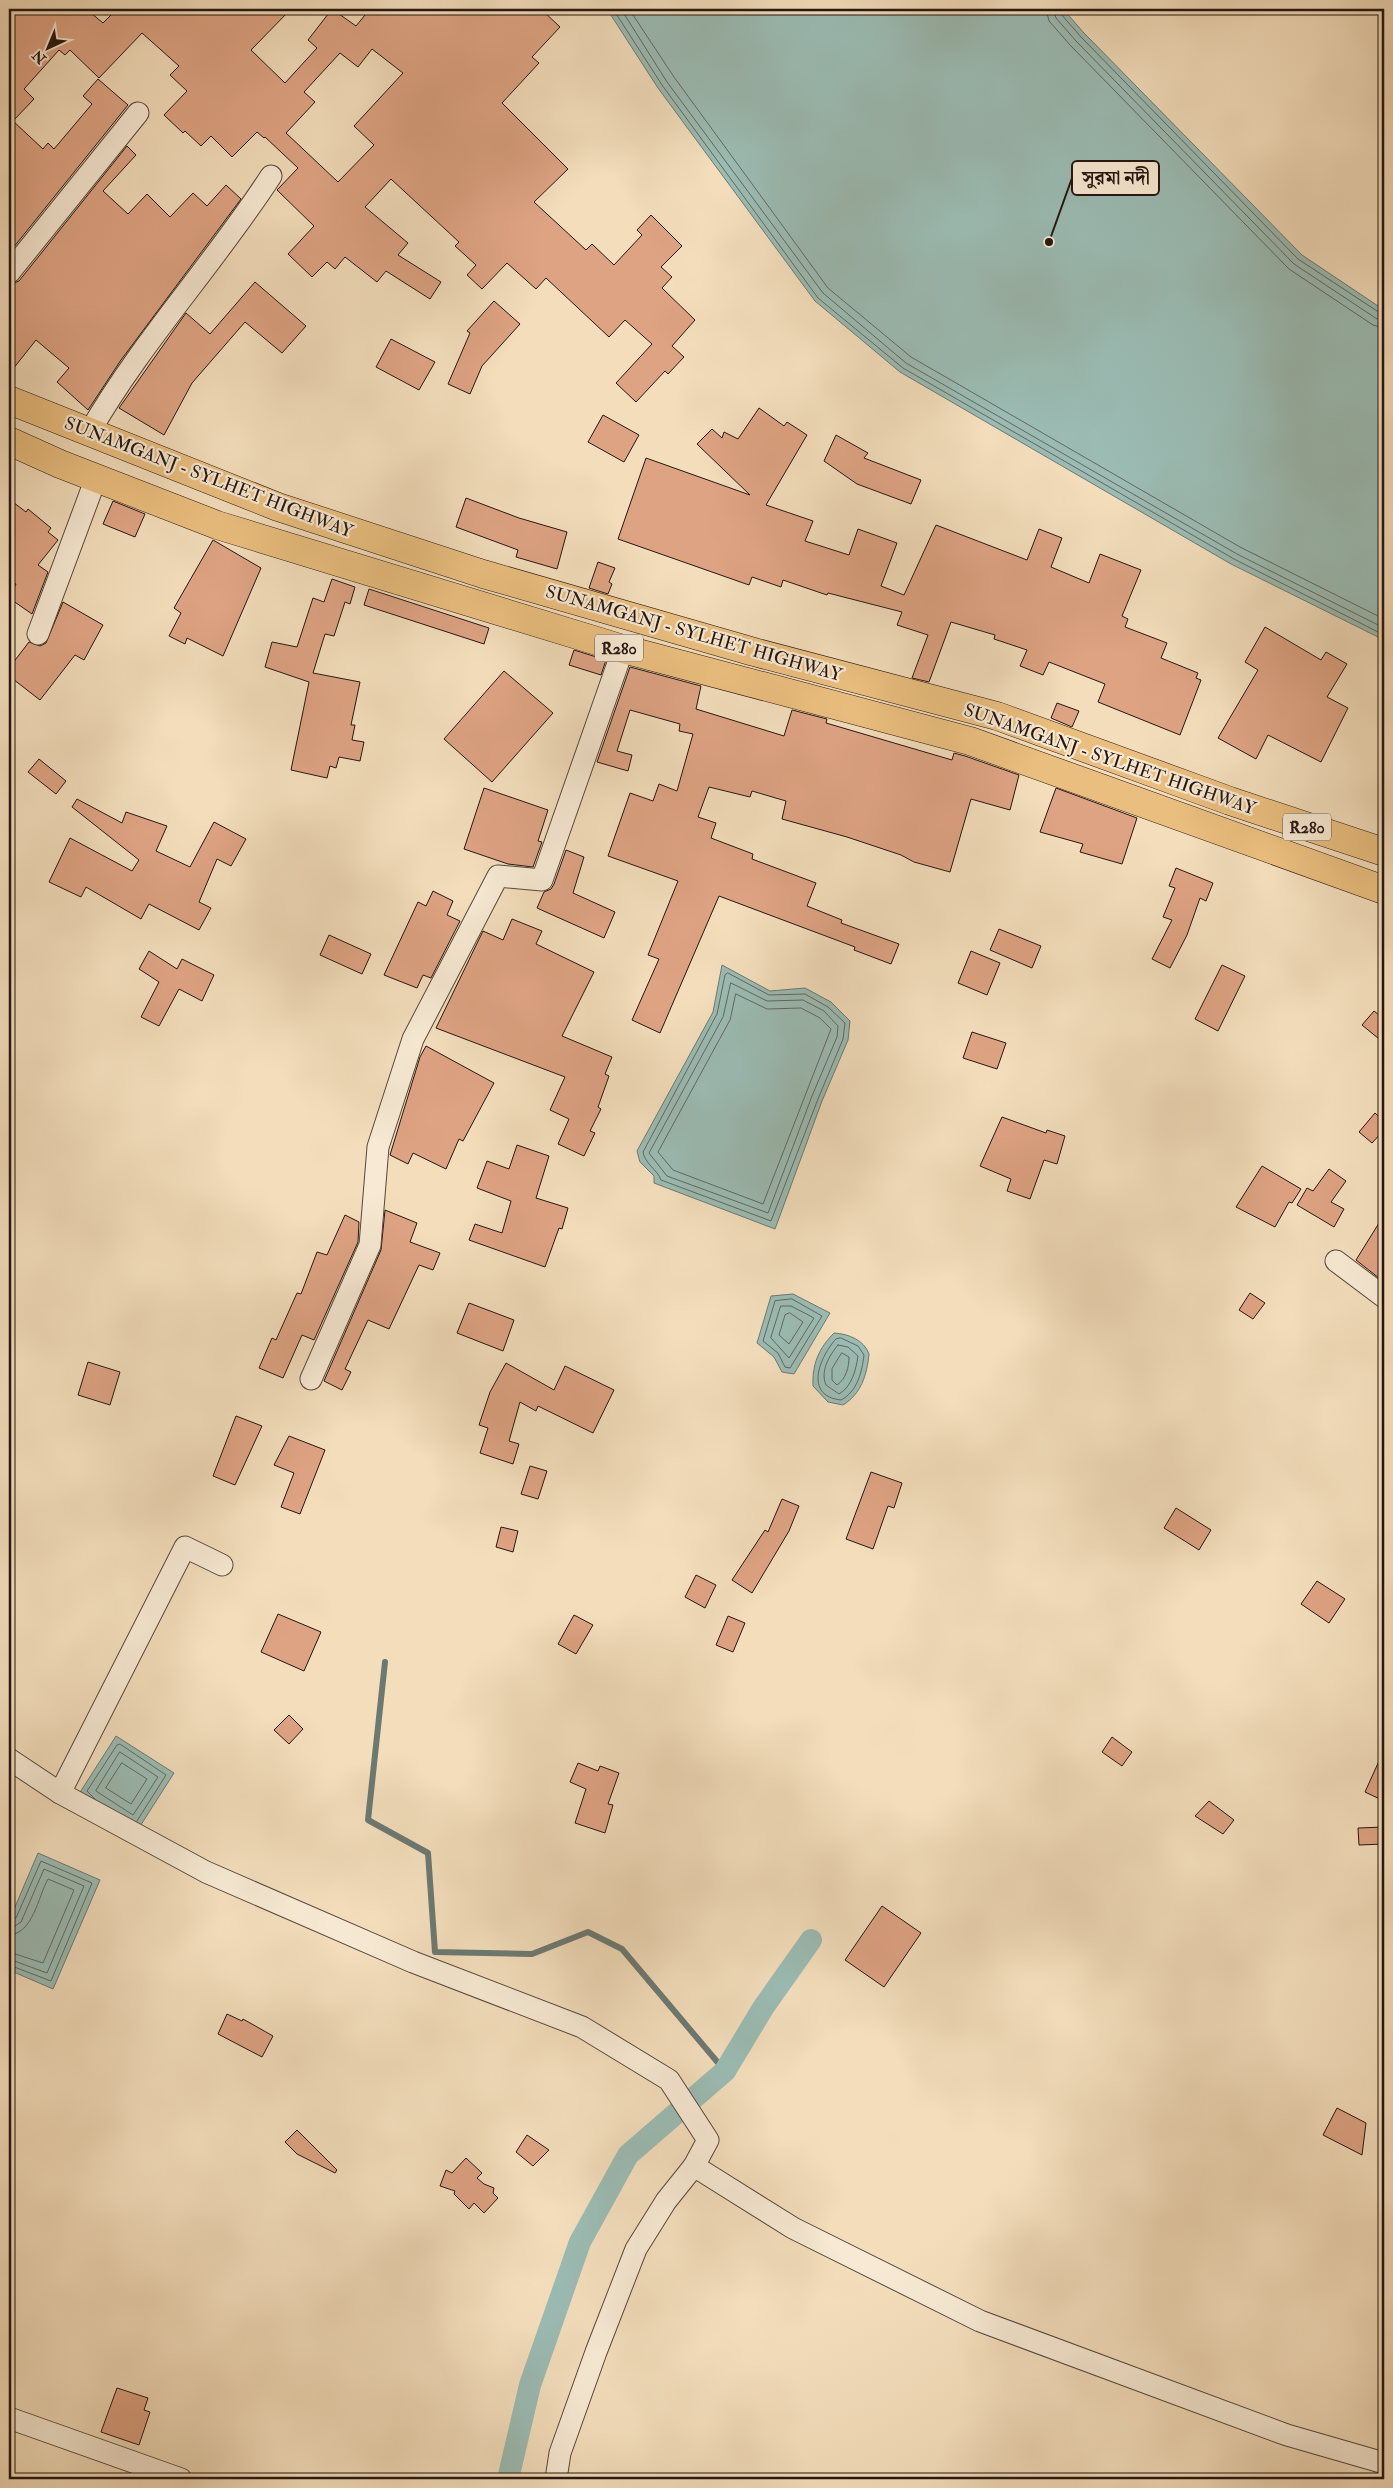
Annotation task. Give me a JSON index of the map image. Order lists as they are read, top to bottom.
{
  "streets": {
    "main road": ["SUNAMGANJ - SYLHET HIGHWAY", "R280"]
  },
  "places": ["সুরমা নদী"],
  "north": "bottom left"
}
